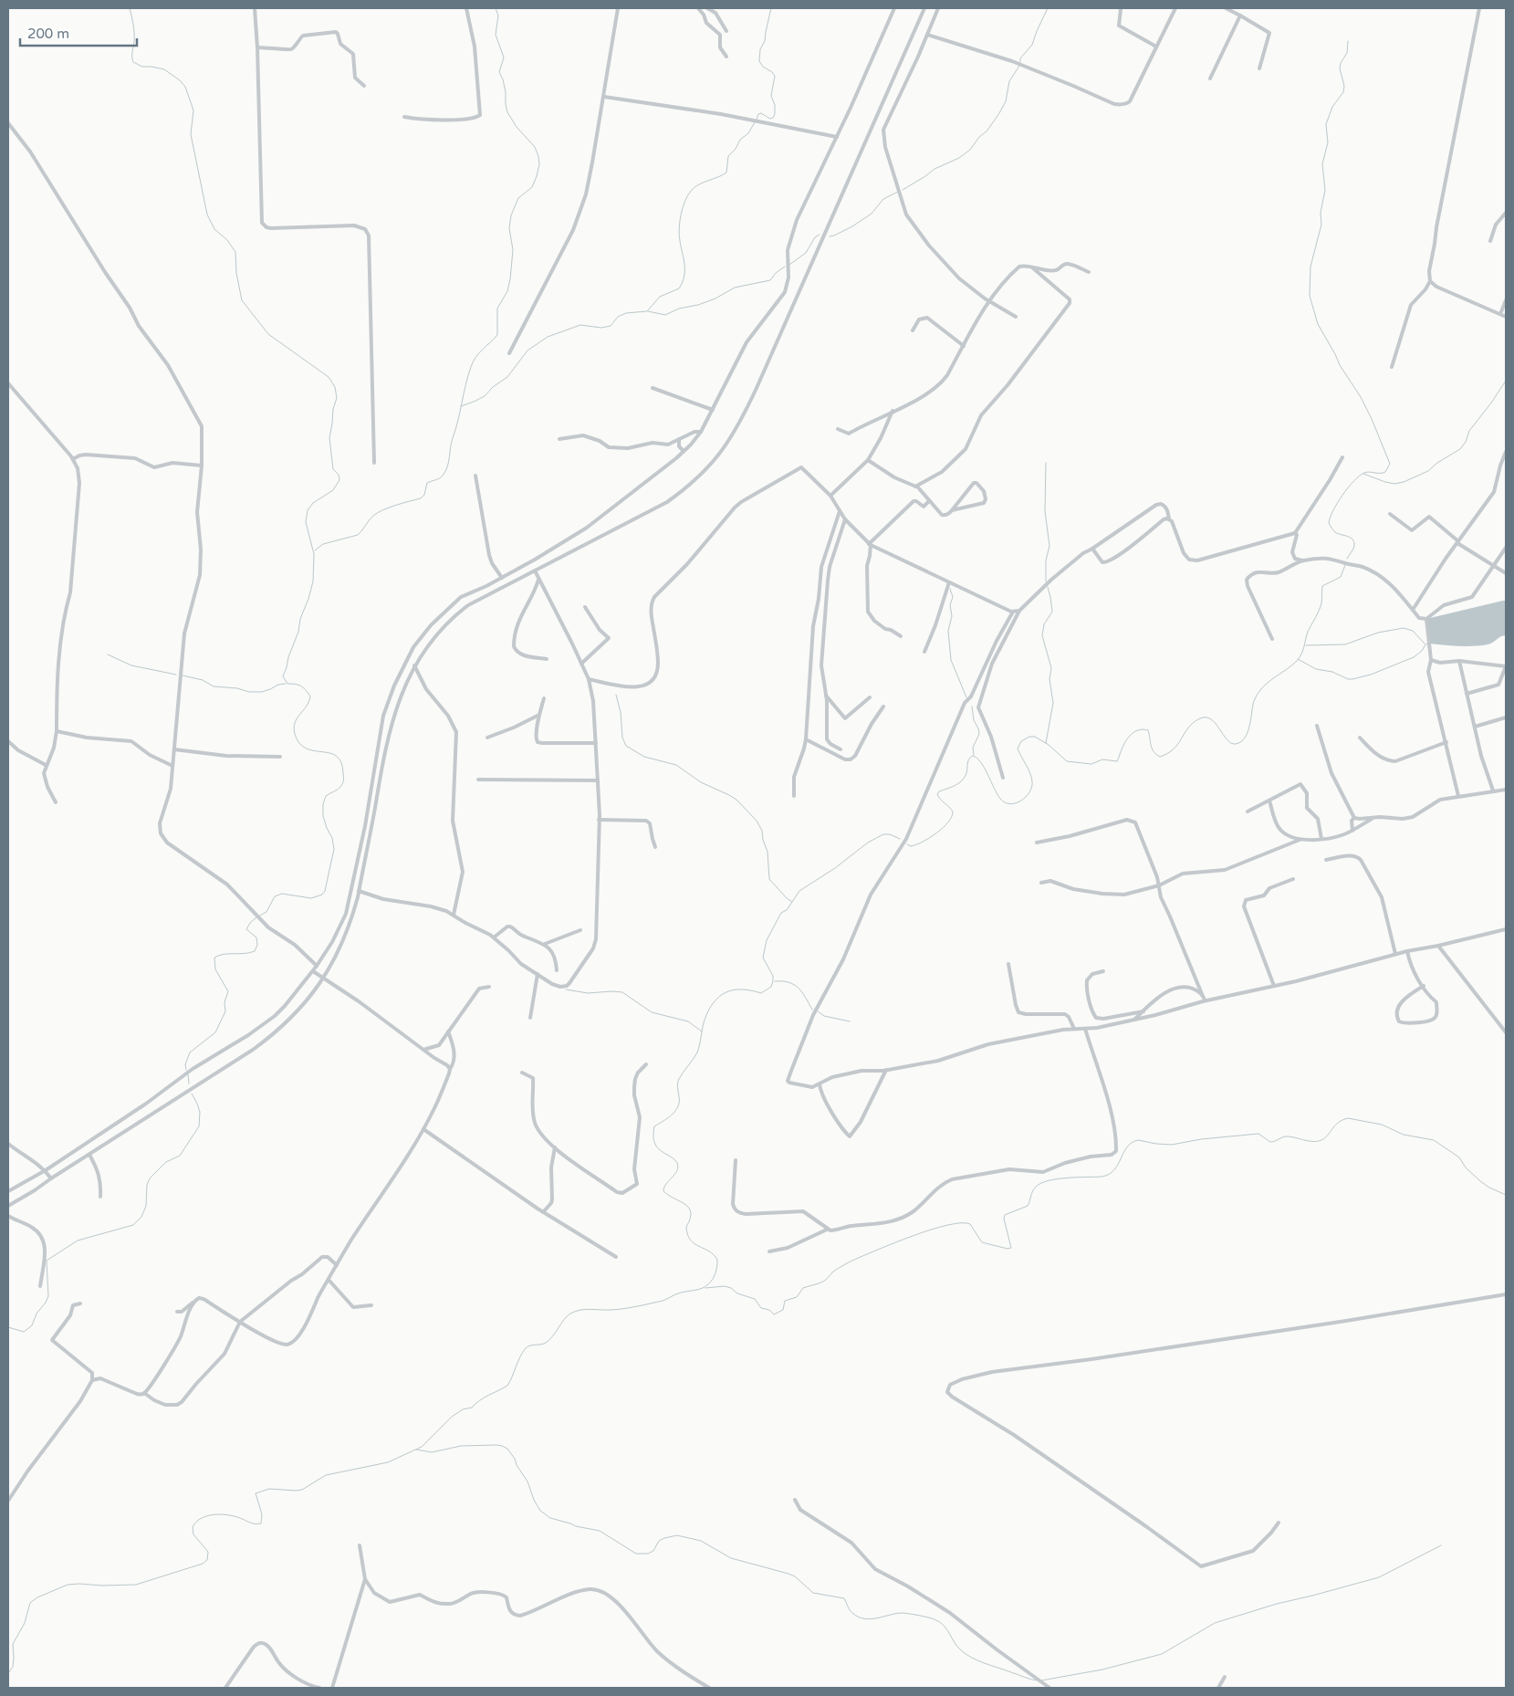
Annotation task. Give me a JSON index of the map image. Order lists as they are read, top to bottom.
{
  "scale_bar": "200 m"
}
